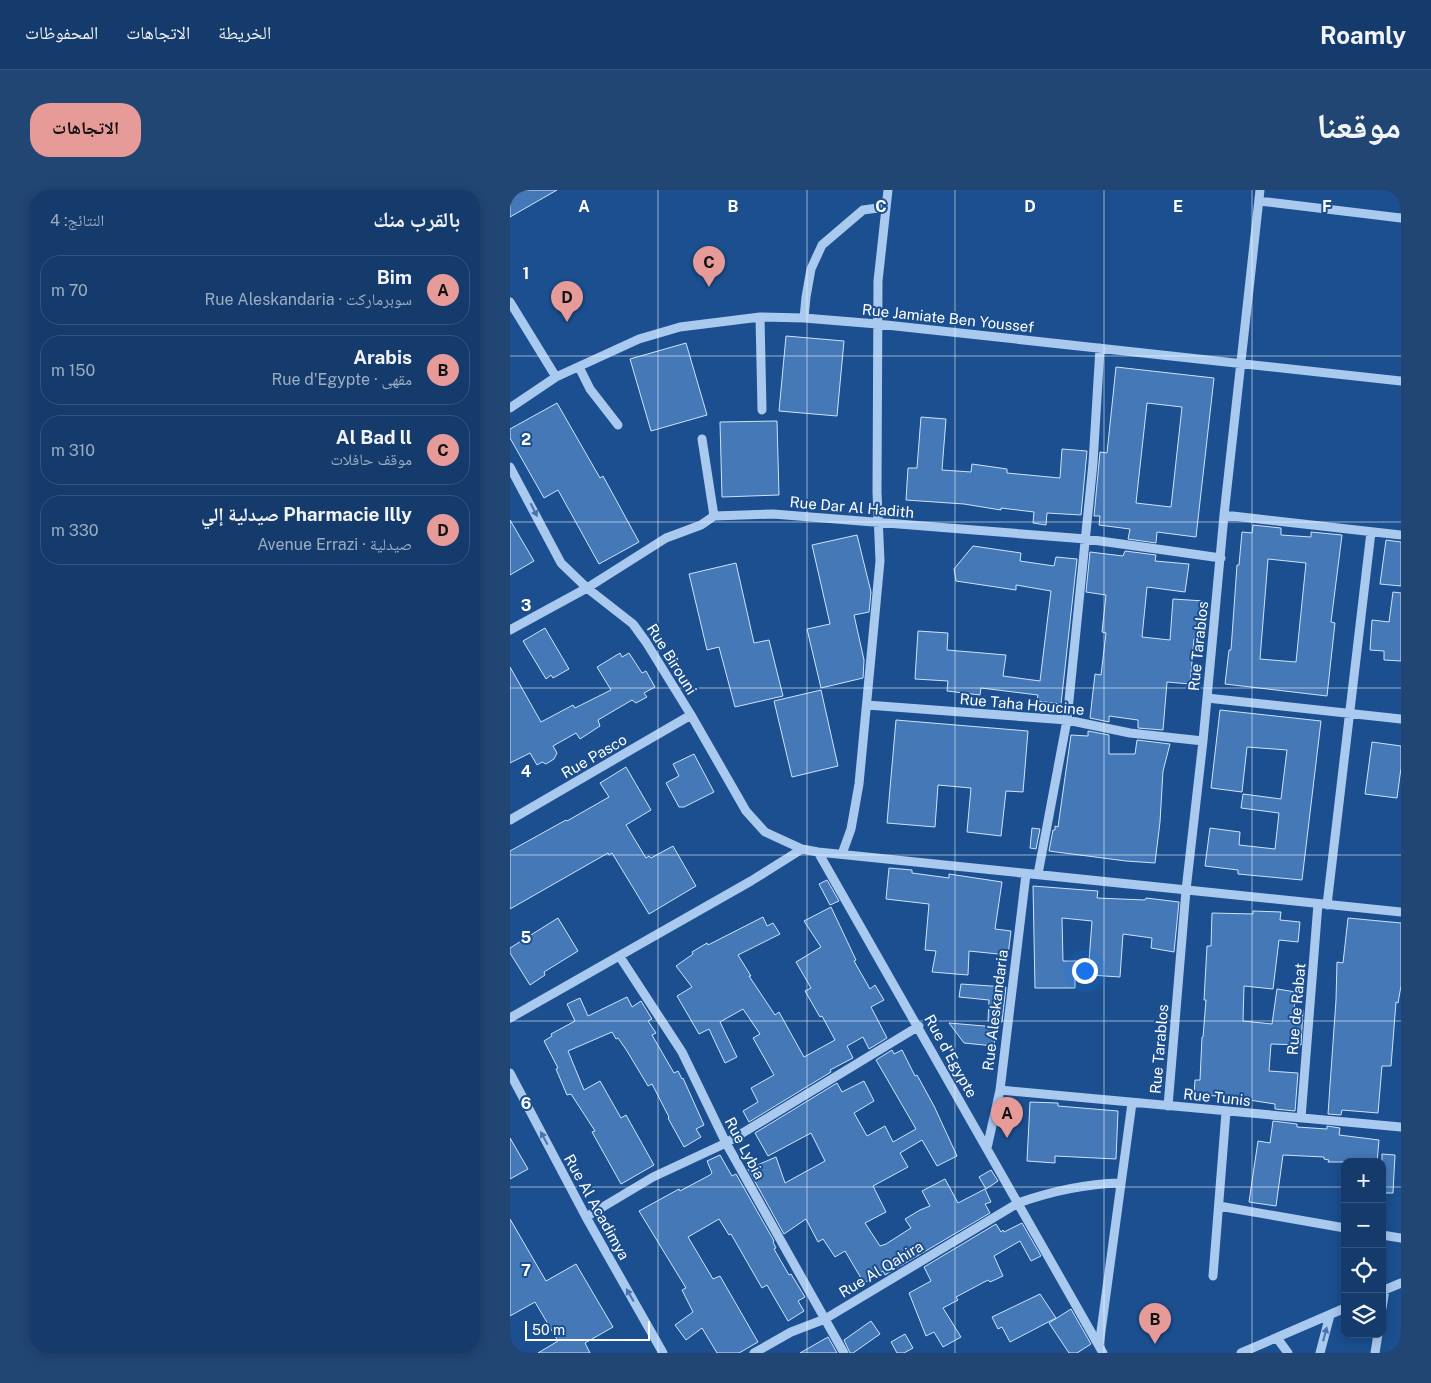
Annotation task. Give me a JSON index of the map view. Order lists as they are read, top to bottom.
{
  "streets": {
    "street": [
      "Rue Jamiate Ben Youssef",
      "Rue Dar Al Hadith",
      "Rue Tarablos",
      "Rue Birouni",
      "Rue Taha Houcine",
      "Rue Pasco",
      "Rue de Rabat",
      "Rue Aleskandaria",
      "Rue d'Egypte",
      "Rue Tunis",
      "Rue Lybia",
      "Rue Al Acadimya",
      "Rue Al Qahira"
    ]
  },
  "crossings": [
    ["Rue Jamiate Ben Youssef", "Rue Tarablos"],
    ["Rue Dar Al Hadith", "Rue Tarablos"],
    ["Rue Dar Al Hadith", "Rue Birouni"],
    ["Rue Tarablos", "Rue Birouni"],
    ["Rue Tarablos", "Rue Taha Houcine"],
    ["Rue Tarablos", "Rue Tunis"],
    ["Rue Birouni", "Rue Pasco"],
    ["Rue Birouni", "Rue de Rabat"],
    ["Rue Birouni", "Rue Aleskandaria"],
    ["Rue Birouni", "Rue d'Egypte"],
    ["Rue de Rabat", "Rue Tunis"],
    ["Rue Aleskandaria", "Rue d'Egypte"],
    ["Rue Aleskandaria", "Rue Tunis"],
    ["Rue d'Egypte", "Rue Al Qahira"],
    ["Rue Lybia", "Rue Al Qahira"]
  ],
  "one_way": ["Rue Al Acadimya"],
  "scale_bar": "50 m",
  "page": {
    "header": "Roamly",
    "nav": ["الخريطة", "الاتجاهات", "المحفوظات"],
    "title": "موقعنا",
    "buttons": "الاتجاهات",
    "heading": ["بالقرب منك", "النتائج: 4"],
    "pins": [
      "C",
      "D",
      "A",
      "B"
    ],
    "list": [
      {
        "mark": "A",
        "name": "Bim",
        "note": "سوبرماركت · Rue Aleskandaria",
        "value": "70 m"
      },
      {
        "mark": "B",
        "name": "Arabis",
        "note": "مقهى · Rue d'Egypte",
        "value": "150 m"
      },
      {
        "mark": "C",
        "name": "Al Bad ll",
        "note": "موقف حافلات",
        "value": "310 m"
      },
      {
        "mark": "D",
        "name": "Pharmacie Illy صيدلية إلي",
        "note": "صيدلية · Avenue Errazi",
        "value": "330 m"
      }
    ],
    "map_buttons": ["+", "−"],
    "scale": "50 m"
  },
  "grid": {
    "columns": [
      "A",
      "B",
      "C",
      "D",
      "E",
      "F"
    ],
    "rows": [
      "1",
      "2",
      "3",
      "4",
      "5",
      "6",
      "7"
    ]
  }
}
